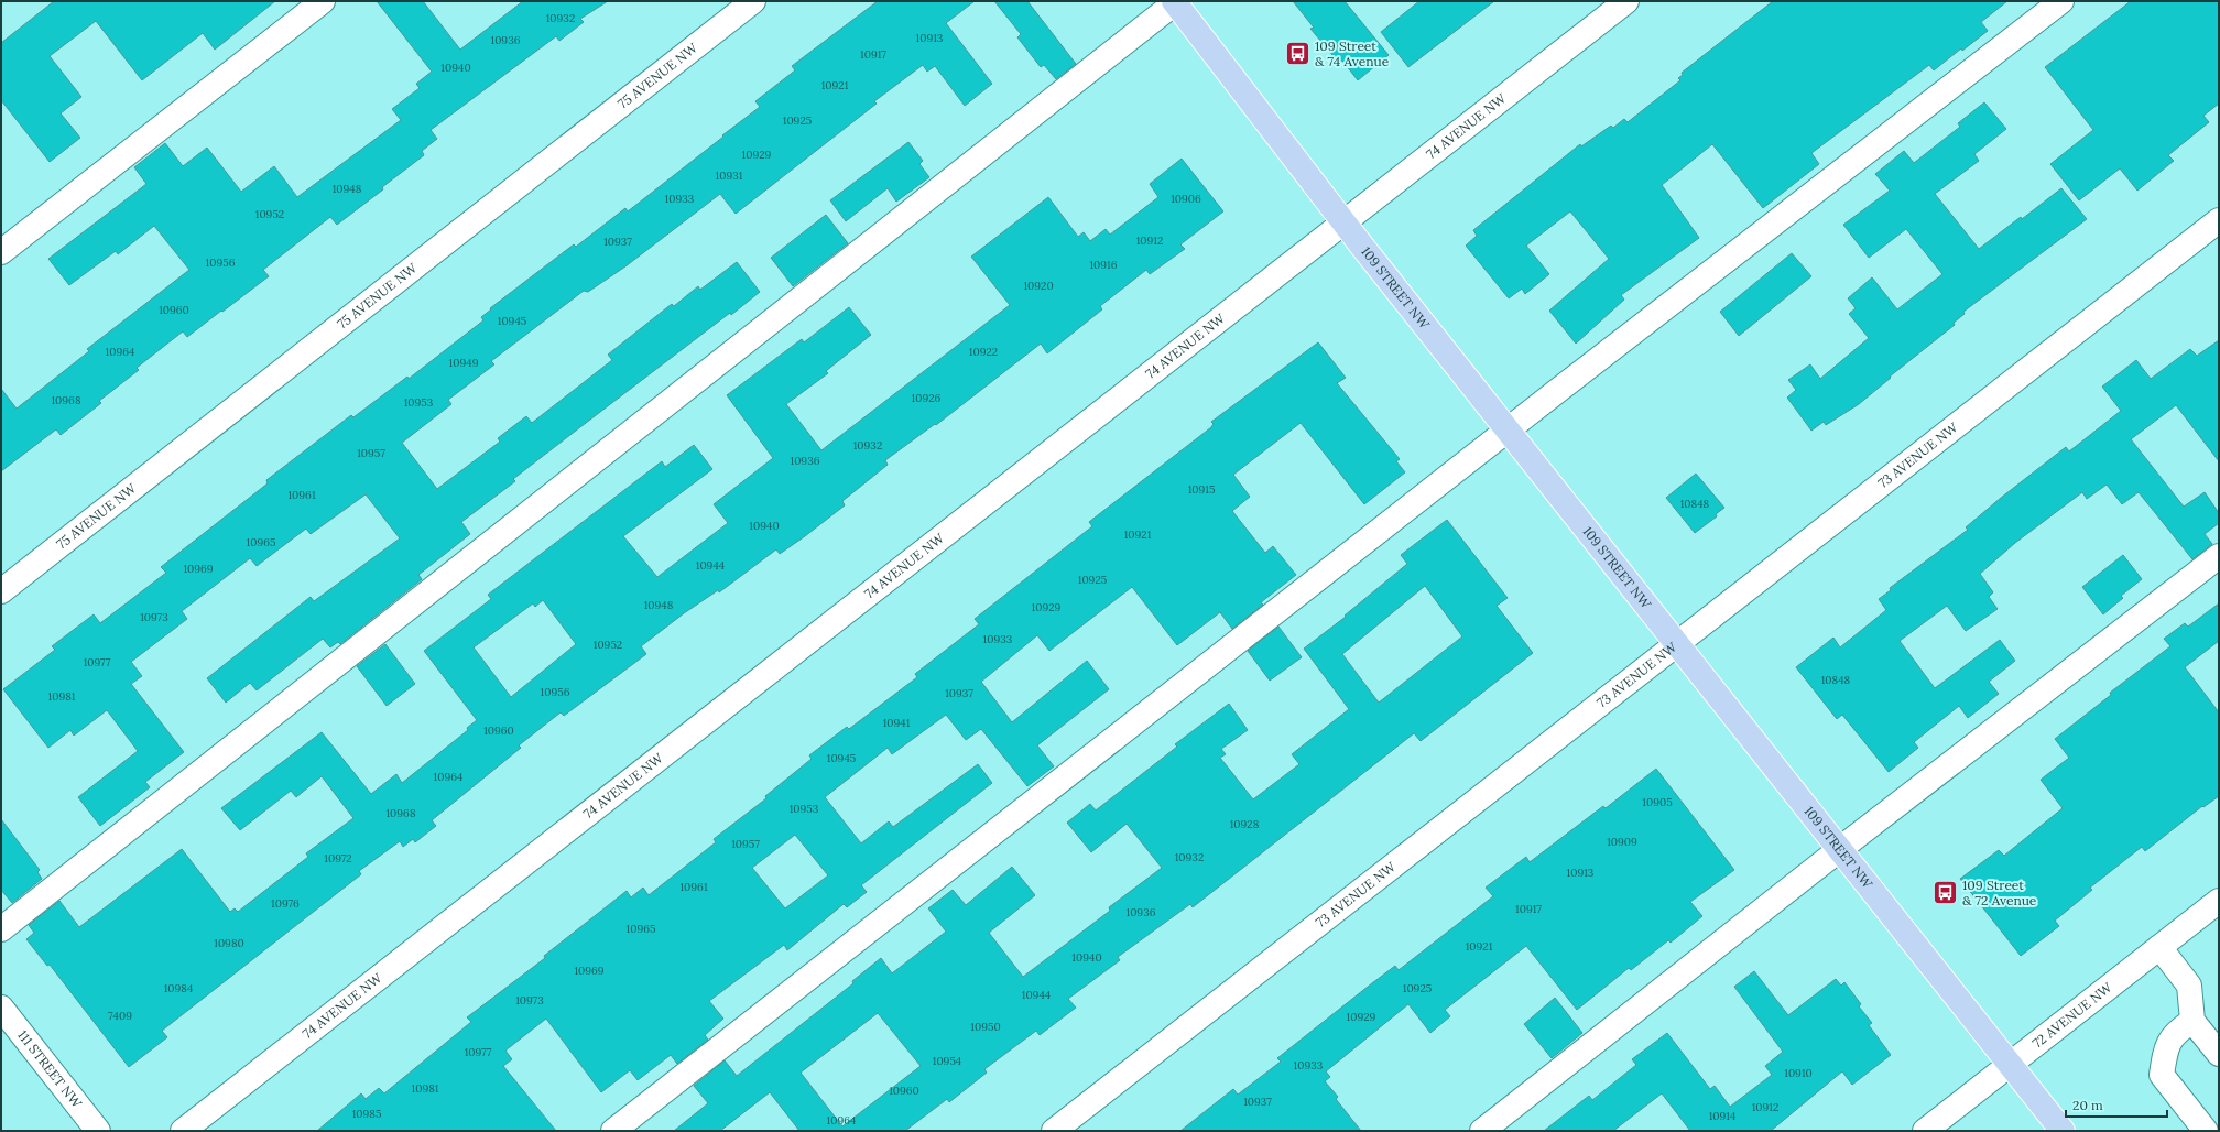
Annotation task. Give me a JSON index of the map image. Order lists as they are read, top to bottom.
{
  "streets": {
    "main road": ["109 STREET NW"],
    "street": [
      "75 AVENUE NW",
      "74 AVENUE NW",
      "73 AVENUE NW",
      "72 AVENUE NW",
      "111 STREET NW"
    ]
  },
  "crossings": [
    ["74 AVENUE NW", "109 STREET NW"],
    ["109 STREET NW", "73 AVENUE NW"],
    ["109 STREET NW", "72 AVENUE NW"]
  ],
  "places": {
    "bus stop": ["109 Street & 74 Avenue", "109 Street & 72 Avenue"]
  },
  "house_numbers": [
    "10932",
    "10913",
    "10936",
    "10917",
    "10940",
    "10921",
    "10925",
    "10929",
    "10931",
    "10948",
    "10933",
    "10906",
    "10952",
    "10912",
    "10937",
    "10956",
    "10916",
    "10920",
    "10960",
    "10945",
    "10964",
    "10922",
    "10949",
    "10926",
    "10968",
    "10953",
    "10932",
    "10957",
    "10936",
    "10915",
    "10961",
    "10848",
    "10940",
    "10921",
    "10965",
    "10944",
    "10969",
    "10925",
    "10948",
    "10929",
    "10973",
    "10933",
    "10952",
    "10977",
    "10848",
    "10956",
    "10937",
    "10981",
    "10941",
    "10960",
    "10945",
    "10964",
    "10905",
    "10953",
    "10968",
    "10928",
    "10909",
    "10957",
    "10932",
    "10972",
    "10913",
    "10961",
    "10976",
    "10917",
    "10936",
    "10965",
    "10980",
    "10921",
    "10940",
    "10969",
    "10984",
    "10925",
    "10944",
    "10973",
    "7409",
    "10929",
    "10950",
    "10977",
    "10954",
    "10933",
    "10910",
    "10981",
    "10960",
    "10937",
    "10912",
    "10985",
    "10914",
    "10964"
  ],
  "scale_bar": "20 m"
}
